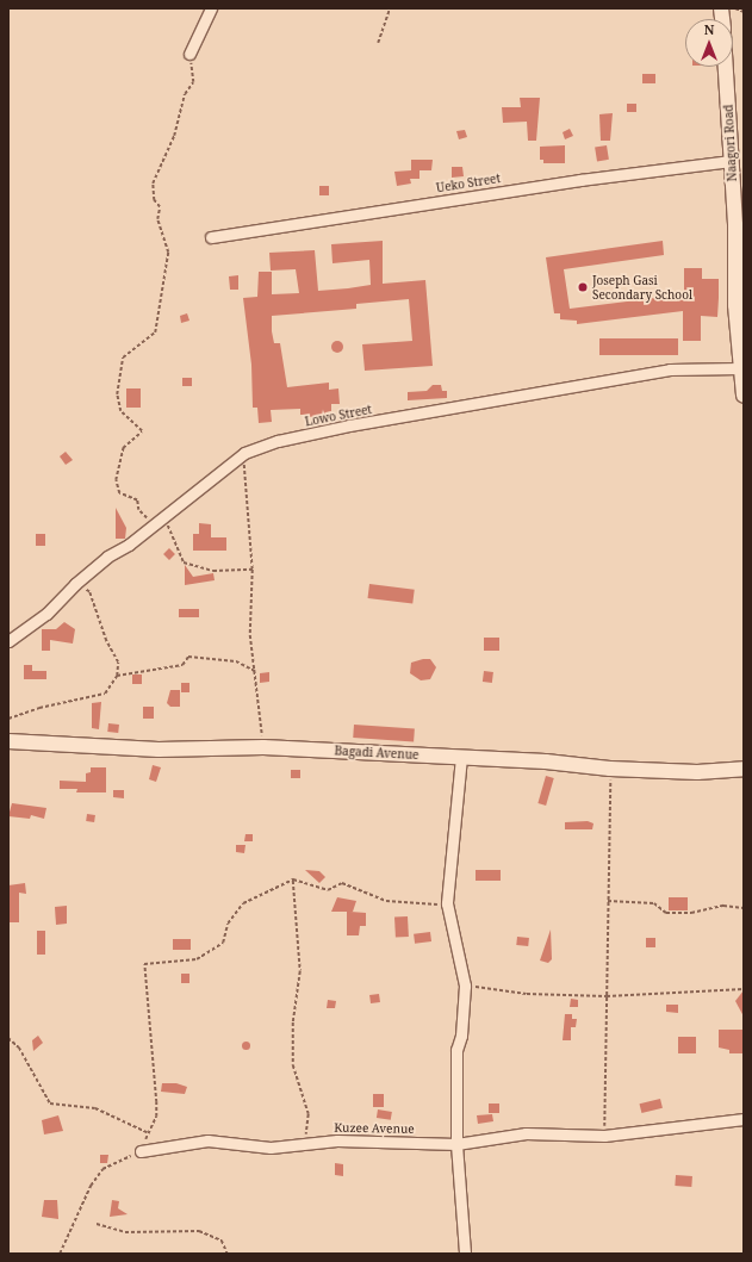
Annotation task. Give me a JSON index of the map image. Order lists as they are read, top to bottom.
{
  "streets": {
    "street": [
      "Naagori Road",
      "Ueko Street",
      "Lowo Street",
      "Bagadi Avenue",
      "Kuzee Avenue"
    ]
  },
  "crossings": [
    ["Naagori Road", "Ueko Street"],
    ["Naagori Road", "Lowo Street"]
  ],
  "places": ["Joseph Gasi Secondary School"],
  "north": "top"
}
